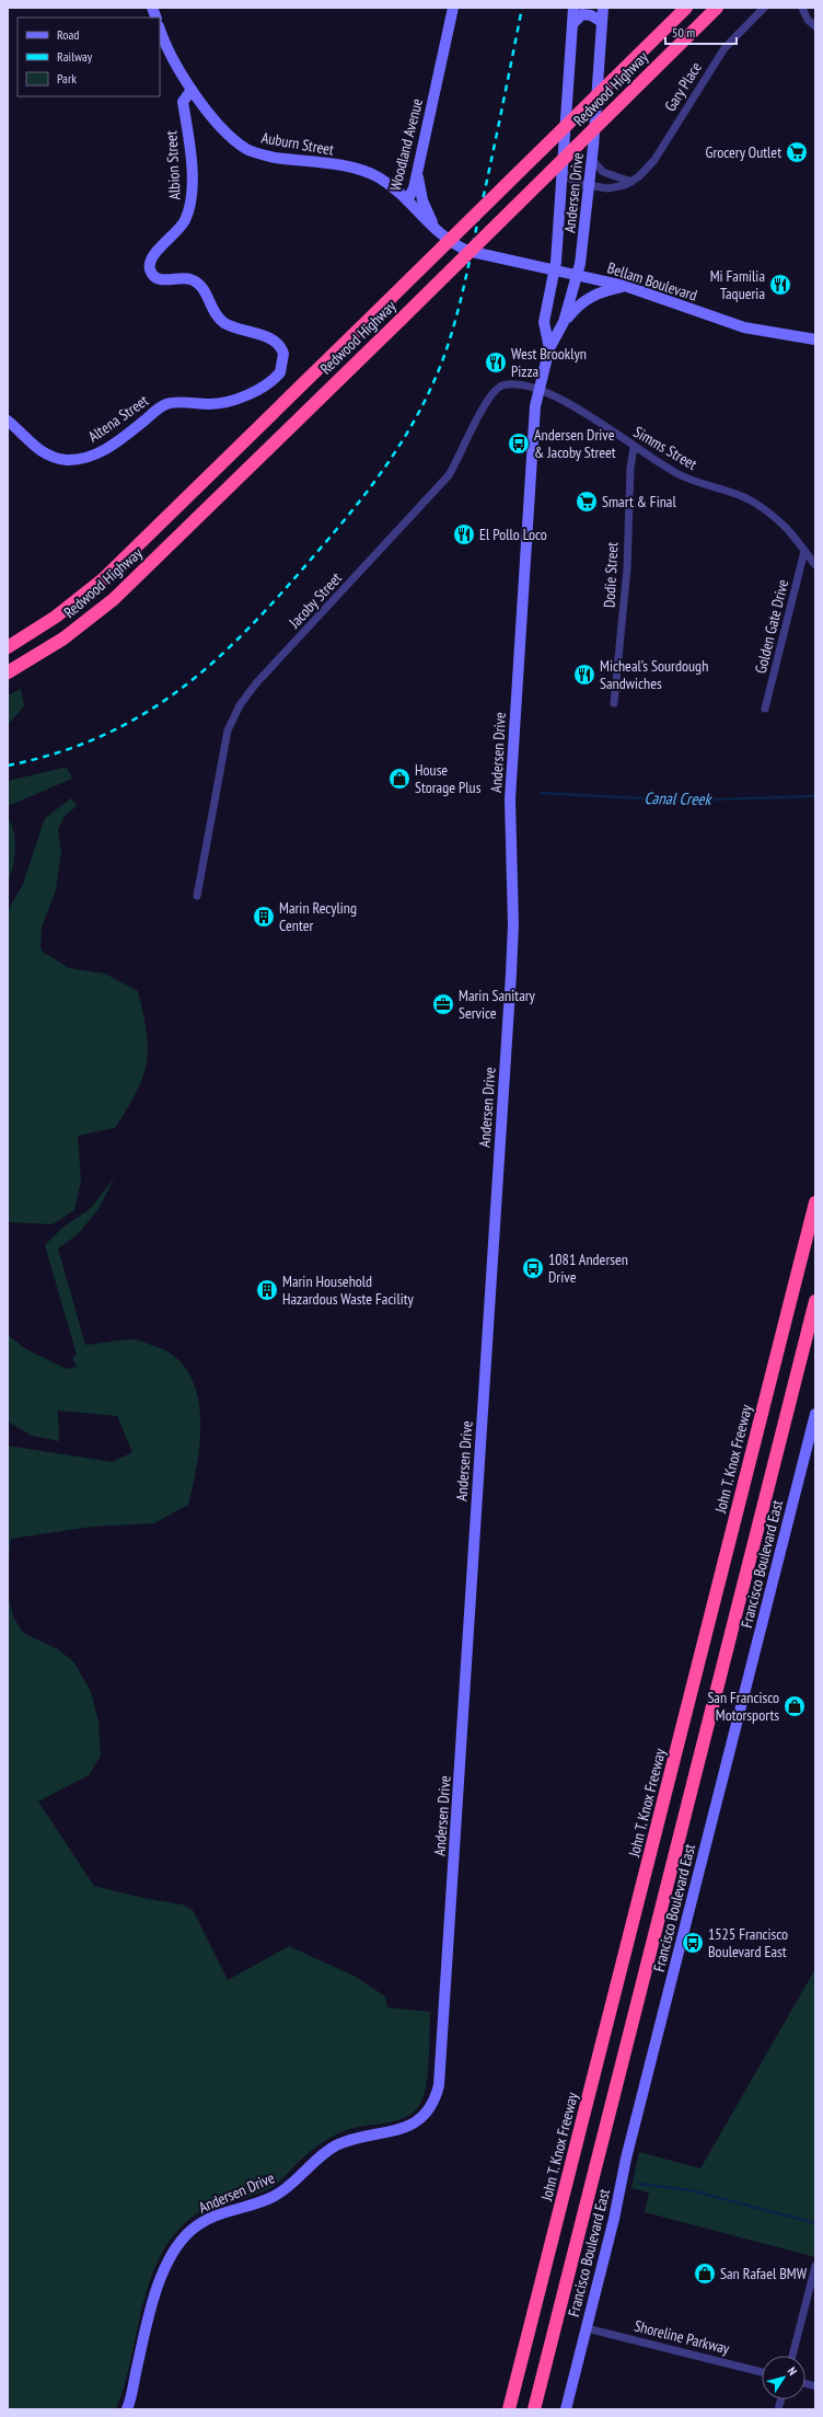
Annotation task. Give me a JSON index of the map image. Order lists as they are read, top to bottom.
{
  "streets": {
    "highway": ["Redwood Highway", "John T. Knox Freeway"],
    "main road": [
      "Auburn Street",
      "Woodland Avenue",
      "Albion Street",
      "Andersen Drive",
      "Bellam Boulevard",
      "Altena Street",
      "Francisco Boulevard East"
    ],
    "street": [
      "Gary Place",
      "Simms Street",
      "Dodie Street",
      "Jacoby Street",
      "Golden Gate Drive",
      "Shoreline Parkway"
    ]
  },
  "crossings": [
    ["Gary Place", "Andersen Drive"],
    ["Auburn Street", "Woodland Avenue"],
    ["Auburn Street", "Albion Street"],
    ["Woodland Avenue", "Andersen Drive"],
    ["Woodland Avenue", "Bellam Boulevard"],
    ["Albion Street", "Altena Street"],
    ["Andersen Drive", "Bellam Boulevard"],
    ["Andersen Drive", "Simms Street"],
    ["Andersen Drive", "Jacoby Street"],
    ["Simms Street", "Dodie Street"],
    ["Simms Street", "Jacoby Street"],
    ["Simms Street", "Golden Gate Drive"],
    ["Francisco Boulevard East", "Shoreline Parkway"]
  ],
  "water": ["Canal Creek"],
  "places": {
    "supermarket": ["Grocery Outlet", "Smart & Final"],
    "restaurant": [
      "Mi Familia Taqueria",
      "West Brooklyn Pizza",
      "El Pollo Loco",
      "Micheal’s Sourdough Sandwiches"
    ],
    "bus stop": ["Andersen Drive & Jacoby Street", "1081 Andersen Drive", "1525 Francisco Boulevard East"],
    "shop": ["House Storage Plus", "San Francisco Motorsports", "San Rafael BMW"],
    "building": ["Marin Recyling Center", "Marin Household Hazardous Waste Facility"],
    "office": ["Marin Sanitary Service"]
  },
  "legend": ["Road", "Railway", "Park"],
  "scale_bar": "50 m",
  "north": "top right"
}
